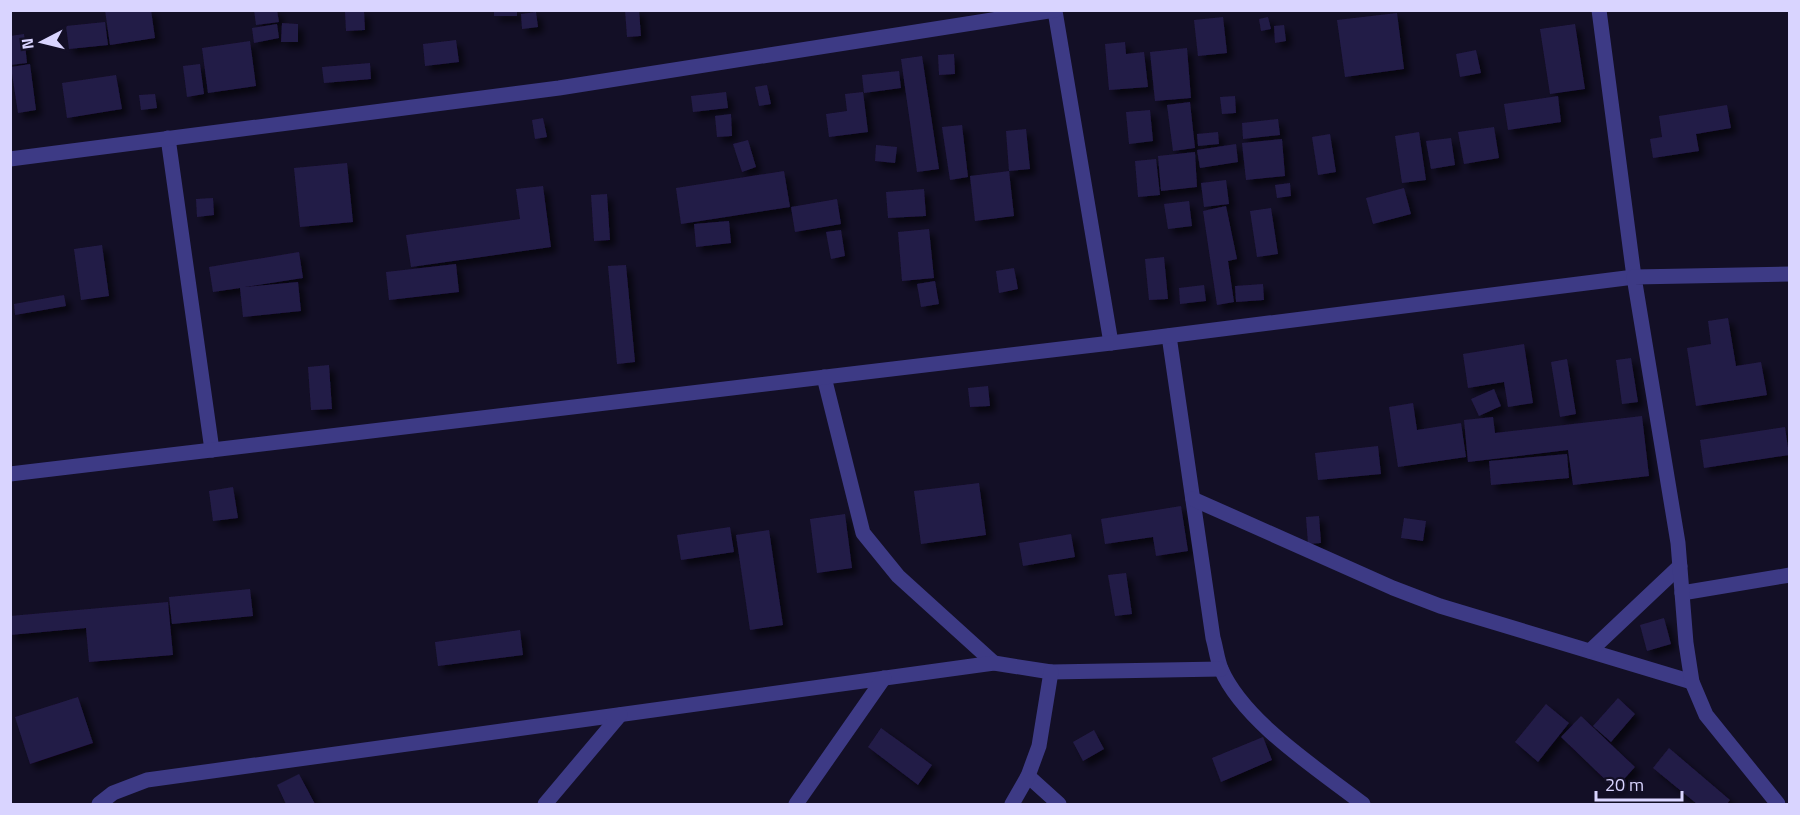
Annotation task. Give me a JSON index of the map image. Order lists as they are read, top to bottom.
{
  "scale_bar": "20 m",
  "north": "left"
}
